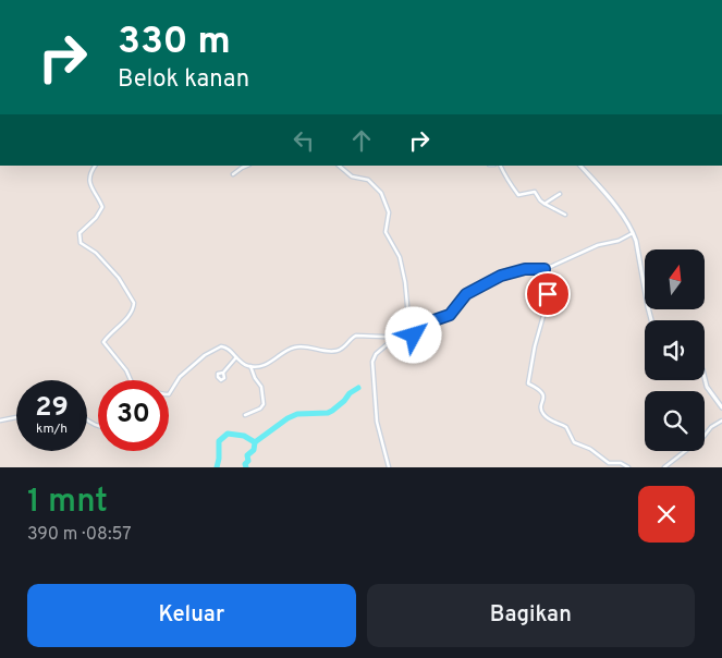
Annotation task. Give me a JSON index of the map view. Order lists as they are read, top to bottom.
{
  "north": "top",
  "page": {
    "turn": ["330 m", "Belok kanan"],
    "speed": "29 km/h",
    "limit": "30",
    "heading": ["1 mnt", "390 m · 08:57"],
    "buttons": ["Keluar", "Bagikan"]
  }
}
